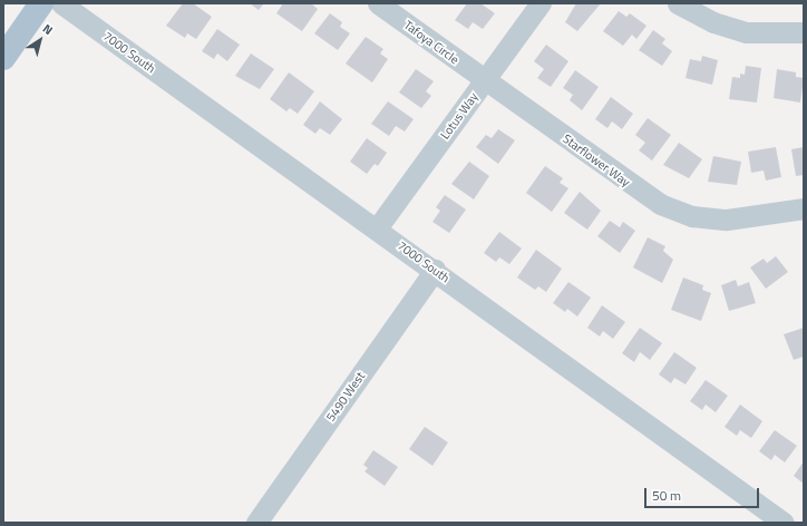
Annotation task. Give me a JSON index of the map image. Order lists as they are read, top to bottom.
{
  "streets": {
    "street": [
      "Tafoya Circle",
      "7000 South",
      "Lotus Way",
      "Starflower Way",
      "5490 West"
    ]
  },
  "crossings": [
    ["Tafoya Circle", "Lotus Way"],
    ["Tafoya Circle", "Starflower Way"],
    ["7000 South", "Lotus Way"],
    ["7000 South", "5490 West"],
    ["Lotus Way", "Starflower Way"]
  ],
  "scale_bar": "50 m",
  "north": "top right"
}
